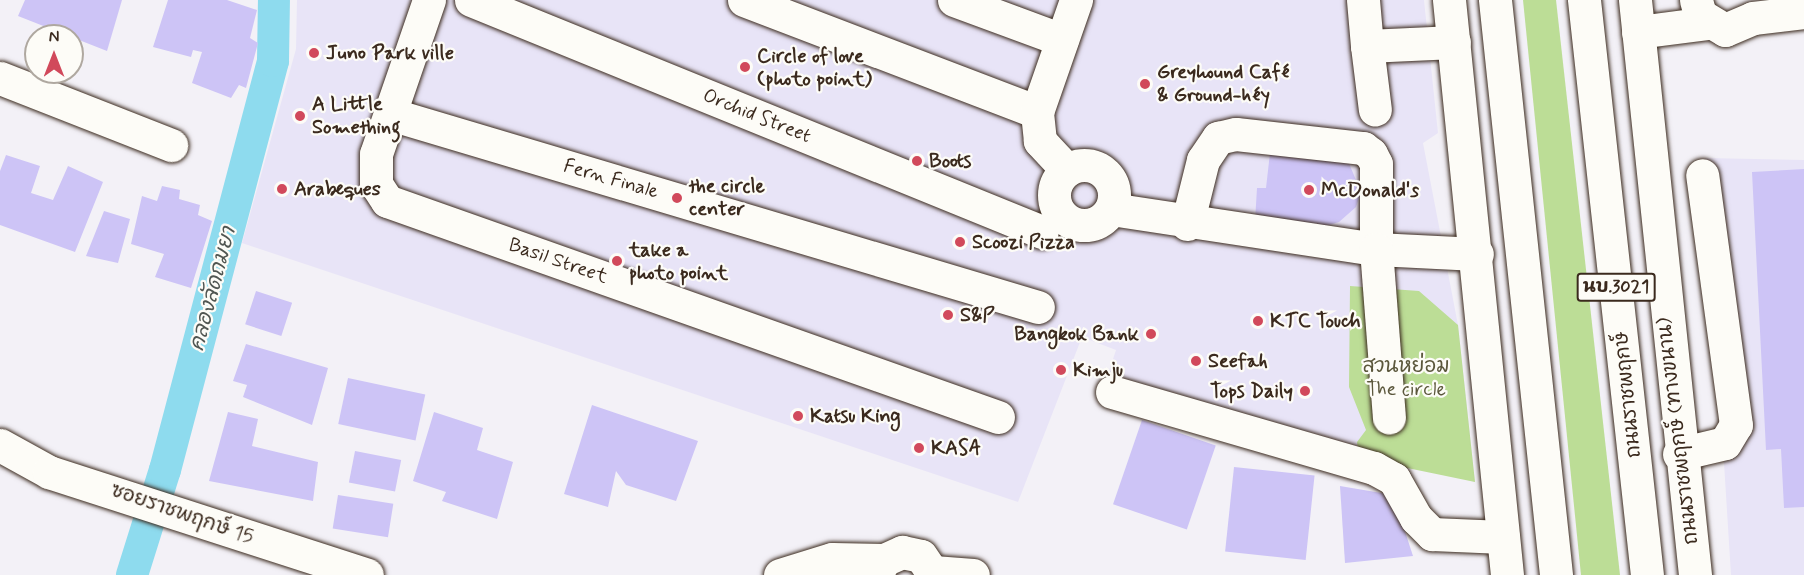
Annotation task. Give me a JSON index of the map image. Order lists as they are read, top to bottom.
{
  "streets": {
    "street": [
      "Orchid Street",
      "Fern Finale",
      "Basil Street",
      "นบ.3021",
      "ถนนราชพฤกษ์",
      "ถนนราชพฤกษ์ (ทางขนาน)",
      "ซอยราชพฤกษ์ 15"
    ]
  },
  "crossings": [
    ["Fern Finale", "Basil Street"]
  ],
  "water": ["คลองลัดถมยา"],
  "parks": ["สวนหย่อม The circle"],
  "places": [
    "Juno Park ville",
    "Circle of love (photo point)",
    "Greyhound Café & Ground-héy",
    "A Little Something",
    "Boots",
    "Arabeques",
    "McDonald's",
    "the circle center",
    "Scoozi Pizza",
    "take a photo point",
    "S&P",
    "KTC Touch",
    "Bangkok Bank",
    "Seefah",
    "Kimju",
    "Tops Daily",
    "Katsu King",
    "KASA"
  ],
  "north": "top"
}
